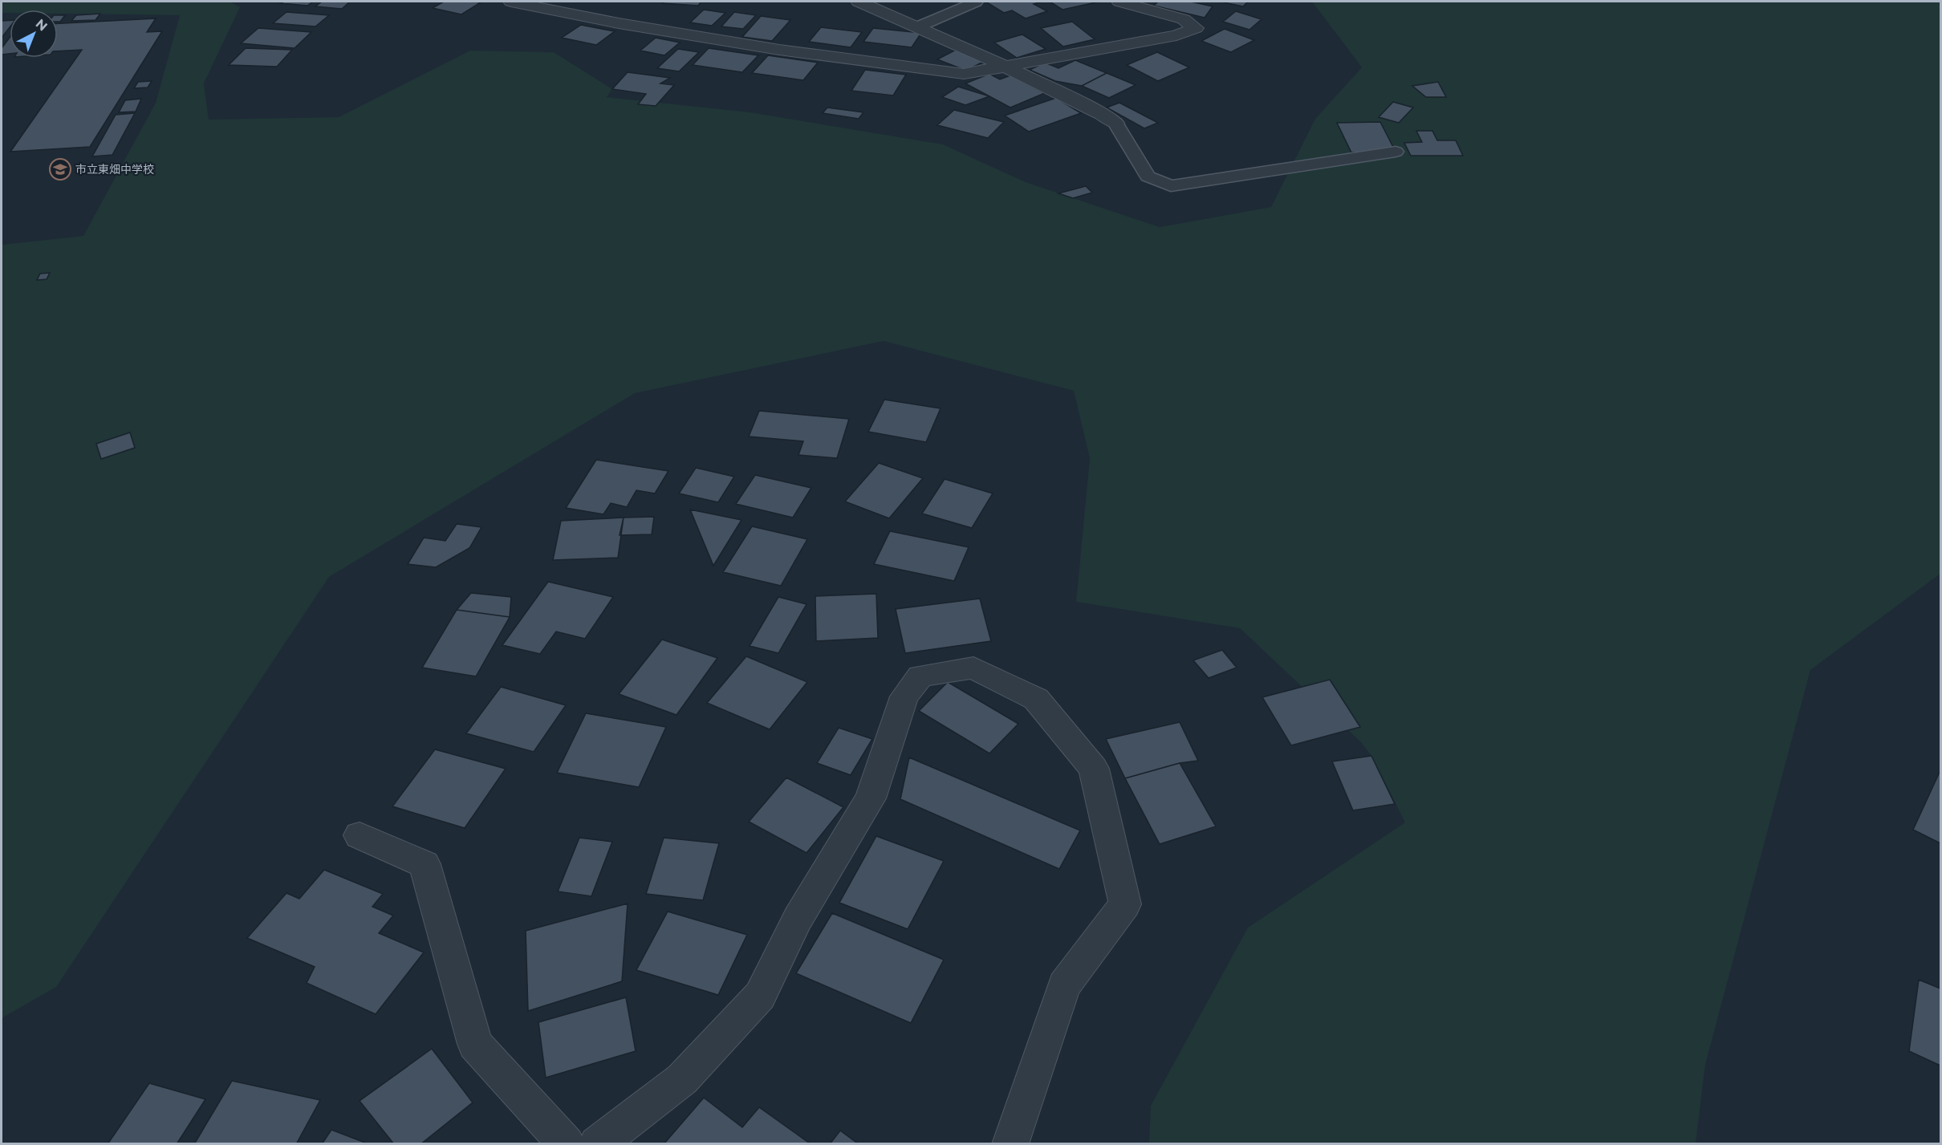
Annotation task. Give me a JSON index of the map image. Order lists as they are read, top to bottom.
{
  "places": {
    "school or university": ["市立東畑中学校"]
  },
  "north": "top right"
}
